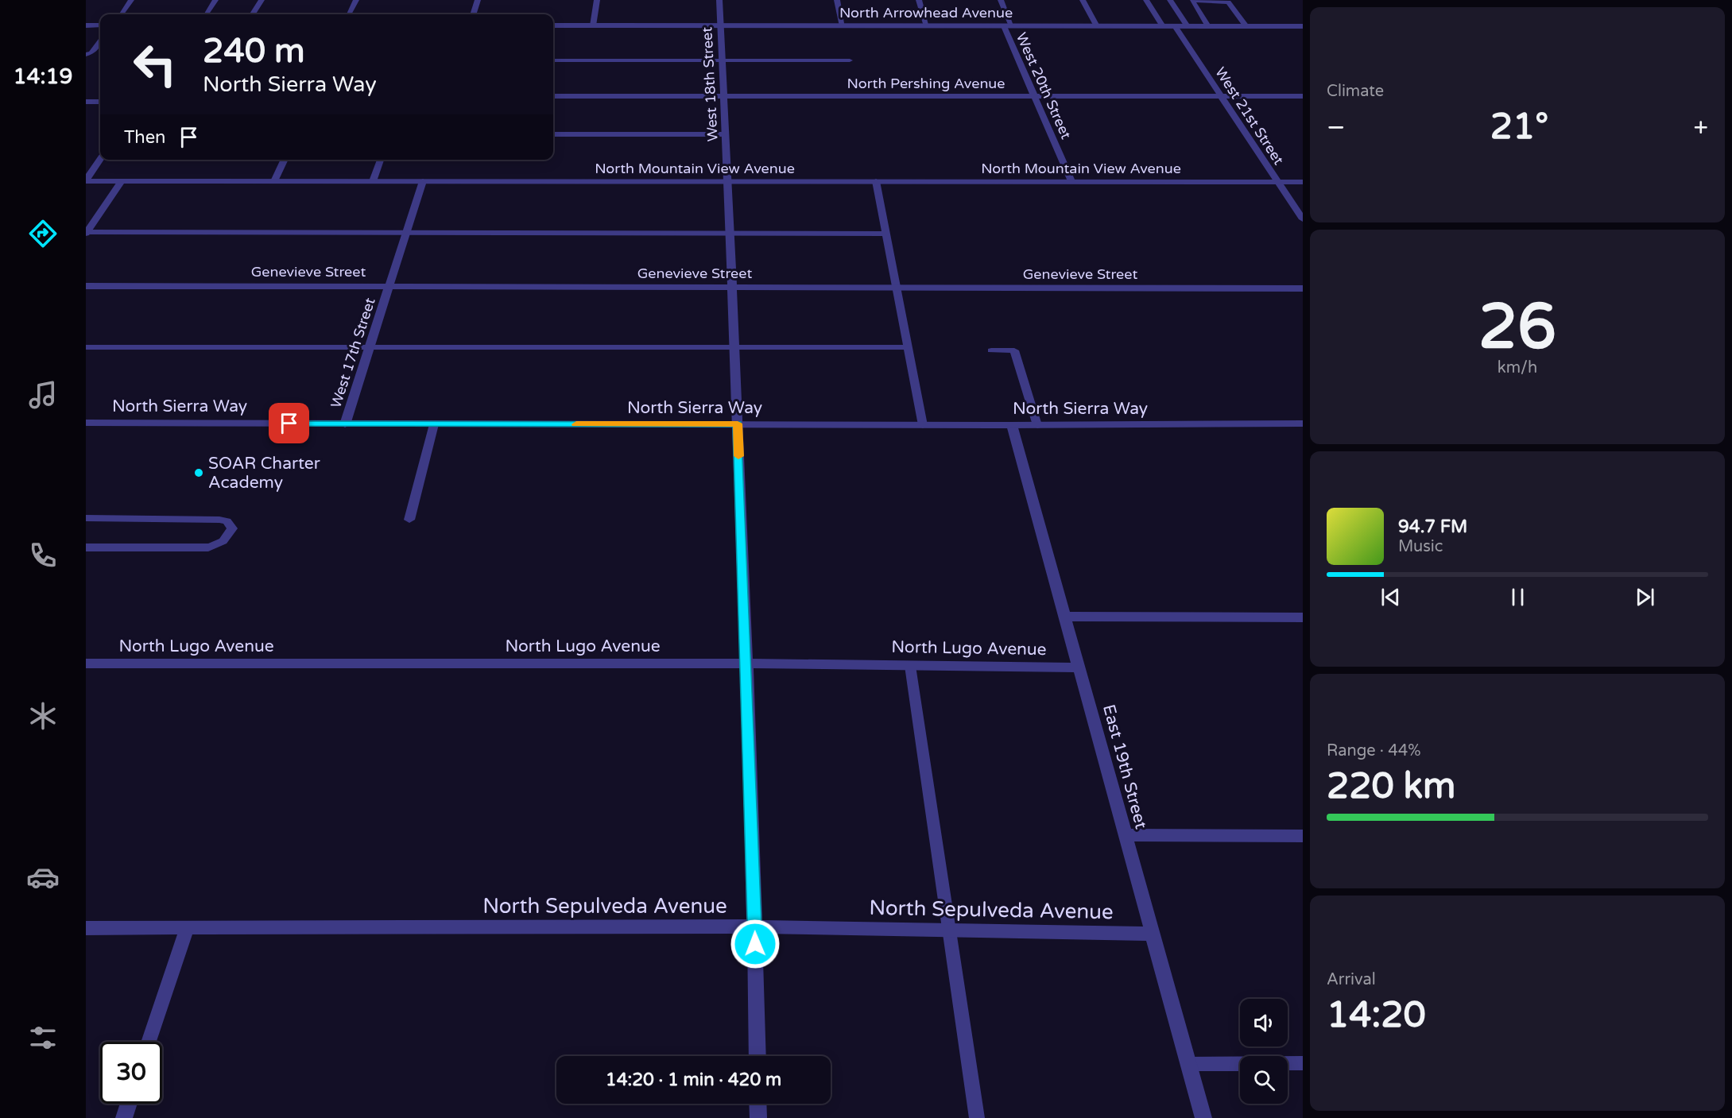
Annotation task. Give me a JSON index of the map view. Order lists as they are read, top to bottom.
{
  "streets": {
    "street": [
      "North Arrowhead Avenue",
      "North Pershing Avenue",
      "West 18th Street",
      "West 20th Street",
      "West 21st Street",
      "North Mountain View Avenue",
      "Genevieve Street",
      "West 17th Street",
      "North Sierra Way",
      "North Lugo Avenue",
      "East 19th Street",
      "North Sepulveda Avenue"
    ]
  },
  "crossings": [
    ["North Arrowhead Avenue", "West 18th Street"],
    ["North Arrowhead Avenue", "West 20th Street"],
    ["North Arrowhead Avenue", "West 21st Street"],
    ["North Pershing Avenue", "West 18th Street"],
    ["North Pershing Avenue", "West 20th Street"],
    ["North Pershing Avenue", "West 21st Street"],
    ["West 18th Street", "North Mountain View Avenue"],
    ["West 18th Street", "Genevieve Street"],
    ["West 18th Street", "North Sierra Way"],
    ["West 18th Street", "North Lugo Avenue"],
    ["West 18th Street", "North Sepulveda Avenue"],
    ["West 20th Street", "North Mountain View Avenue"],
    ["West 21st Street", "North Mountain View Avenue"],
    ["North Mountain View Avenue", "West 17th Street"],
    ["Genevieve Street", "West 17th Street"],
    ["West 17th Street", "North Sierra Way"],
    ["North Sierra Way", "East 19th Street"],
    ["North Lugo Avenue", "East 19th Street"],
    ["East 19th Street", "North Sepulveda Avenue"]
  ],
  "places": ["SOAR Charter Academy"],
  "page": {
    "tabs": "14:19",
    "tile": [
      "Climate",
      ["26", "km/h"],
      ["Range · 44%", "220 km"],
      ["Arrival", "14:20"]
    ],
    "turn": ["240 m", "North Sierra Way"],
    "heat": ["−", "21°", "+"],
    "then": "Then",
    "song": ["94.7 FM", "Music"],
    "limit": "30",
    "trip": "14:20 · 1 min · 420 m"
  }
}
